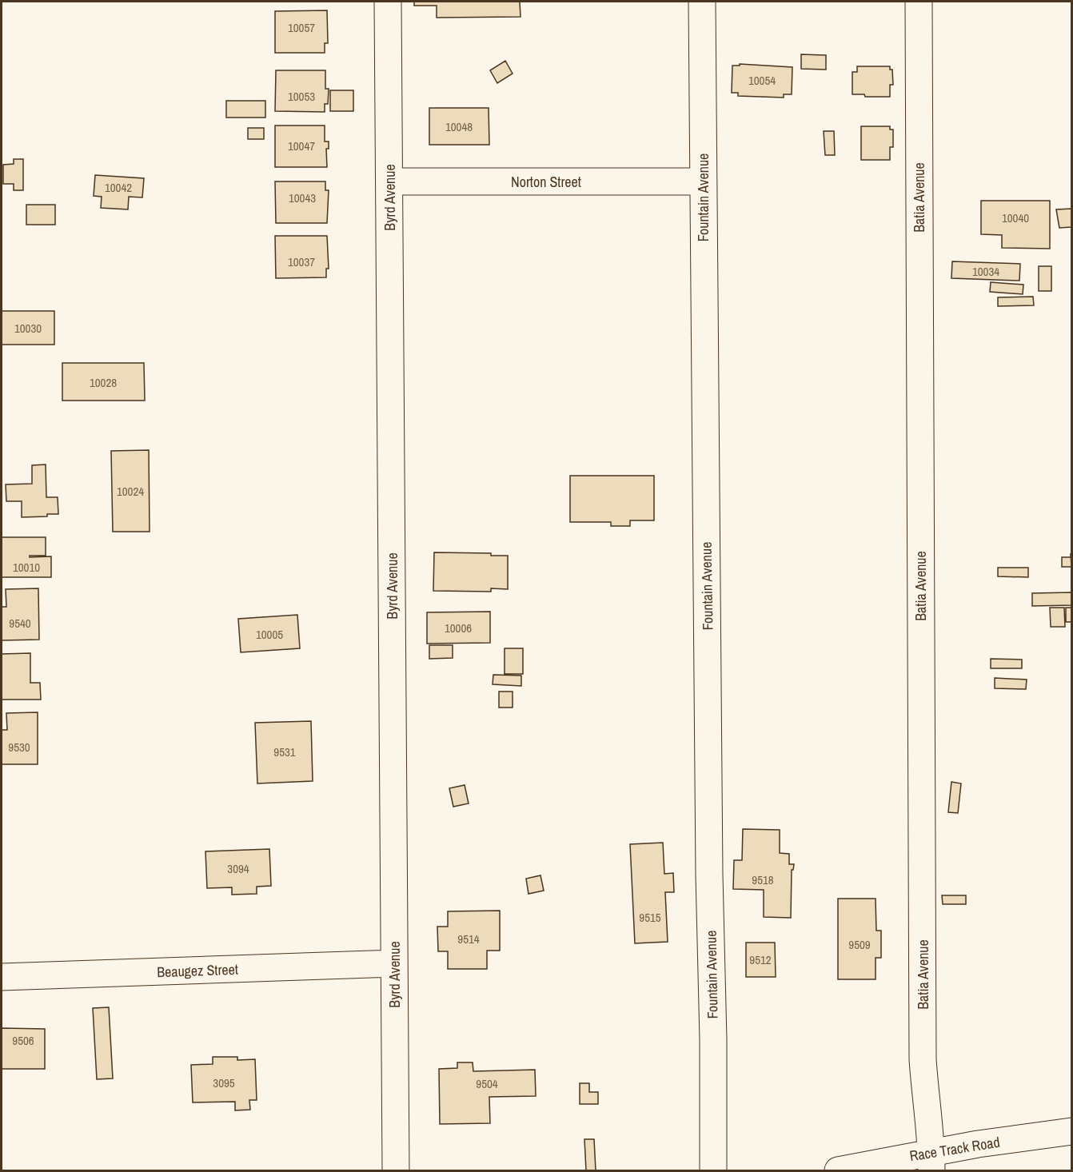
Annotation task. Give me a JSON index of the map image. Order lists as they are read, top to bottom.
{
  "streets": {
    "street": [
      "Norton Street",
      "Byrd Avenue",
      "Fountain Avenue",
      "Batia Avenue",
      "Beaugez Street",
      "Race Track Road"
    ]
  },
  "crossings": [
    ["Norton Street", "Byrd Avenue"],
    ["Norton Street", "Fountain Avenue"],
    ["Byrd Avenue", "Beaugez Street"],
    ["Batia Avenue", "Race Track Road"]
  ],
  "house_numbers": [
    "10057",
    "10054",
    "10053",
    "10048",
    "10047",
    "10042",
    "10043",
    "10040",
    "10037",
    "10034",
    "10030",
    "10028",
    "10024",
    "10010",
    "9540",
    "10006",
    "10005",
    "9530",
    "9531",
    "3094",
    "9518",
    "9515",
    "9514",
    "9509",
    "9512",
    "9506",
    "3095",
    "9504"
  ]
}
